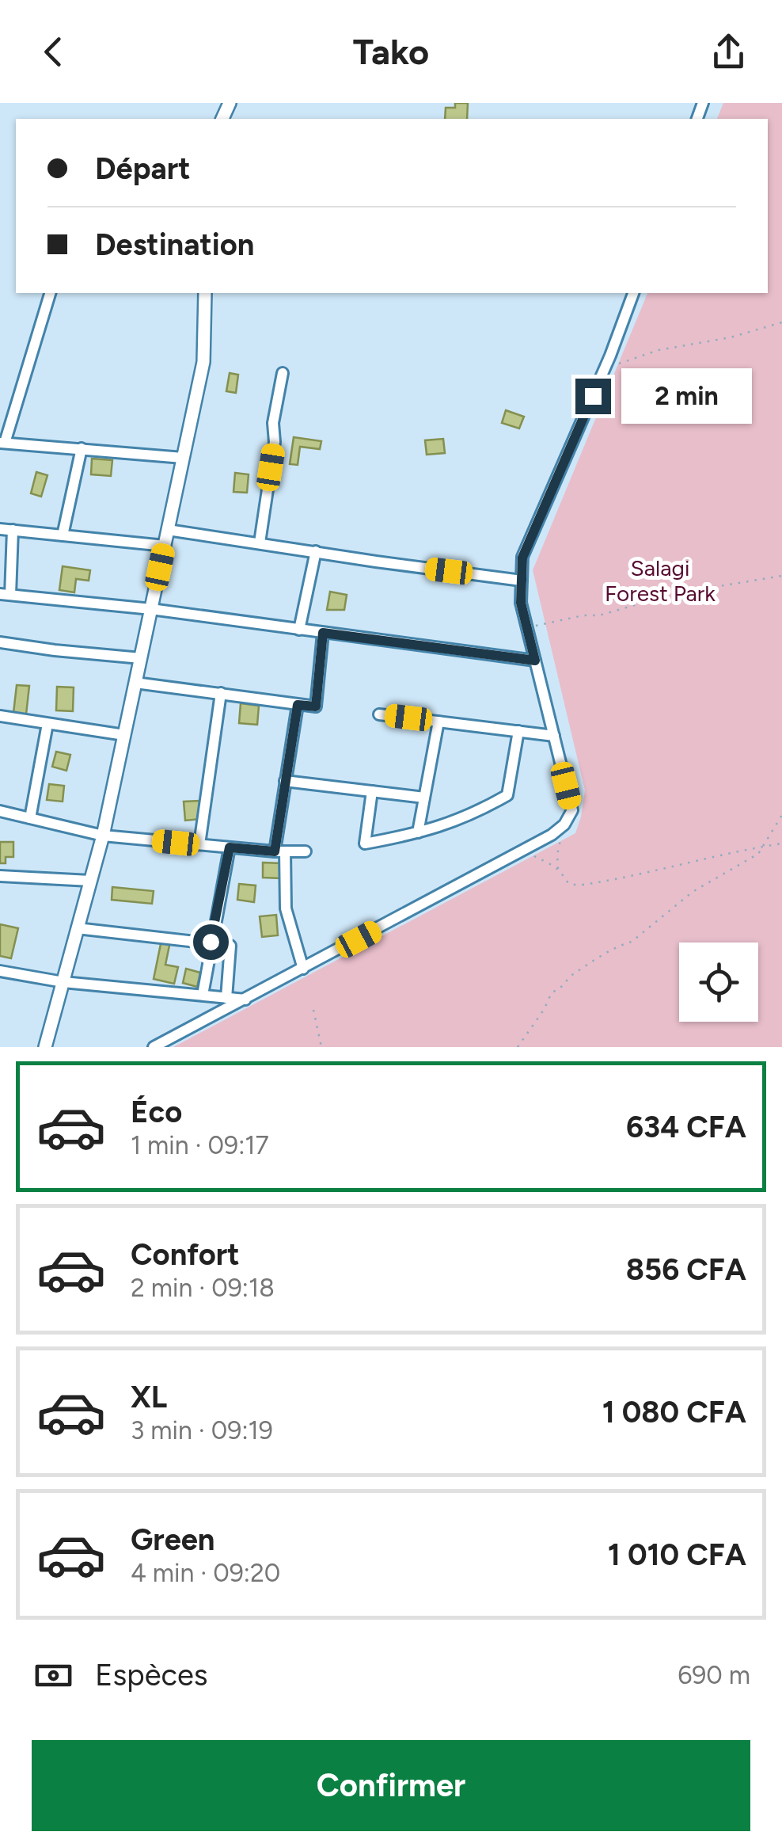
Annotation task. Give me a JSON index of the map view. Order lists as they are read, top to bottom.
{
  "parks": ["Salagi Forest Park"],
  "page": {
    "header": "Tako",
    "banner": ["Départ", "Destination"],
    "bubble": "2 min",
    "list": [
      {
        "name": "Éco",
        "note": "1 min · 09:17",
        "value": "634 CFA"
      },
      {
        "name": "Confort",
        "note": "2 min · 09:18",
        "value": "856 CFA"
      },
      {
        "name": "XL",
        "note": "3 min · 09:19",
        "value": "1 080 CFA"
      },
      {
        "name": "Green",
        "note": "4 min · 09:20",
        "value": "1 010 CFA"
      }
    ],
    "pay": ["Espèces", "690 m"],
    "buttons": "Confirmer"
  }
}
